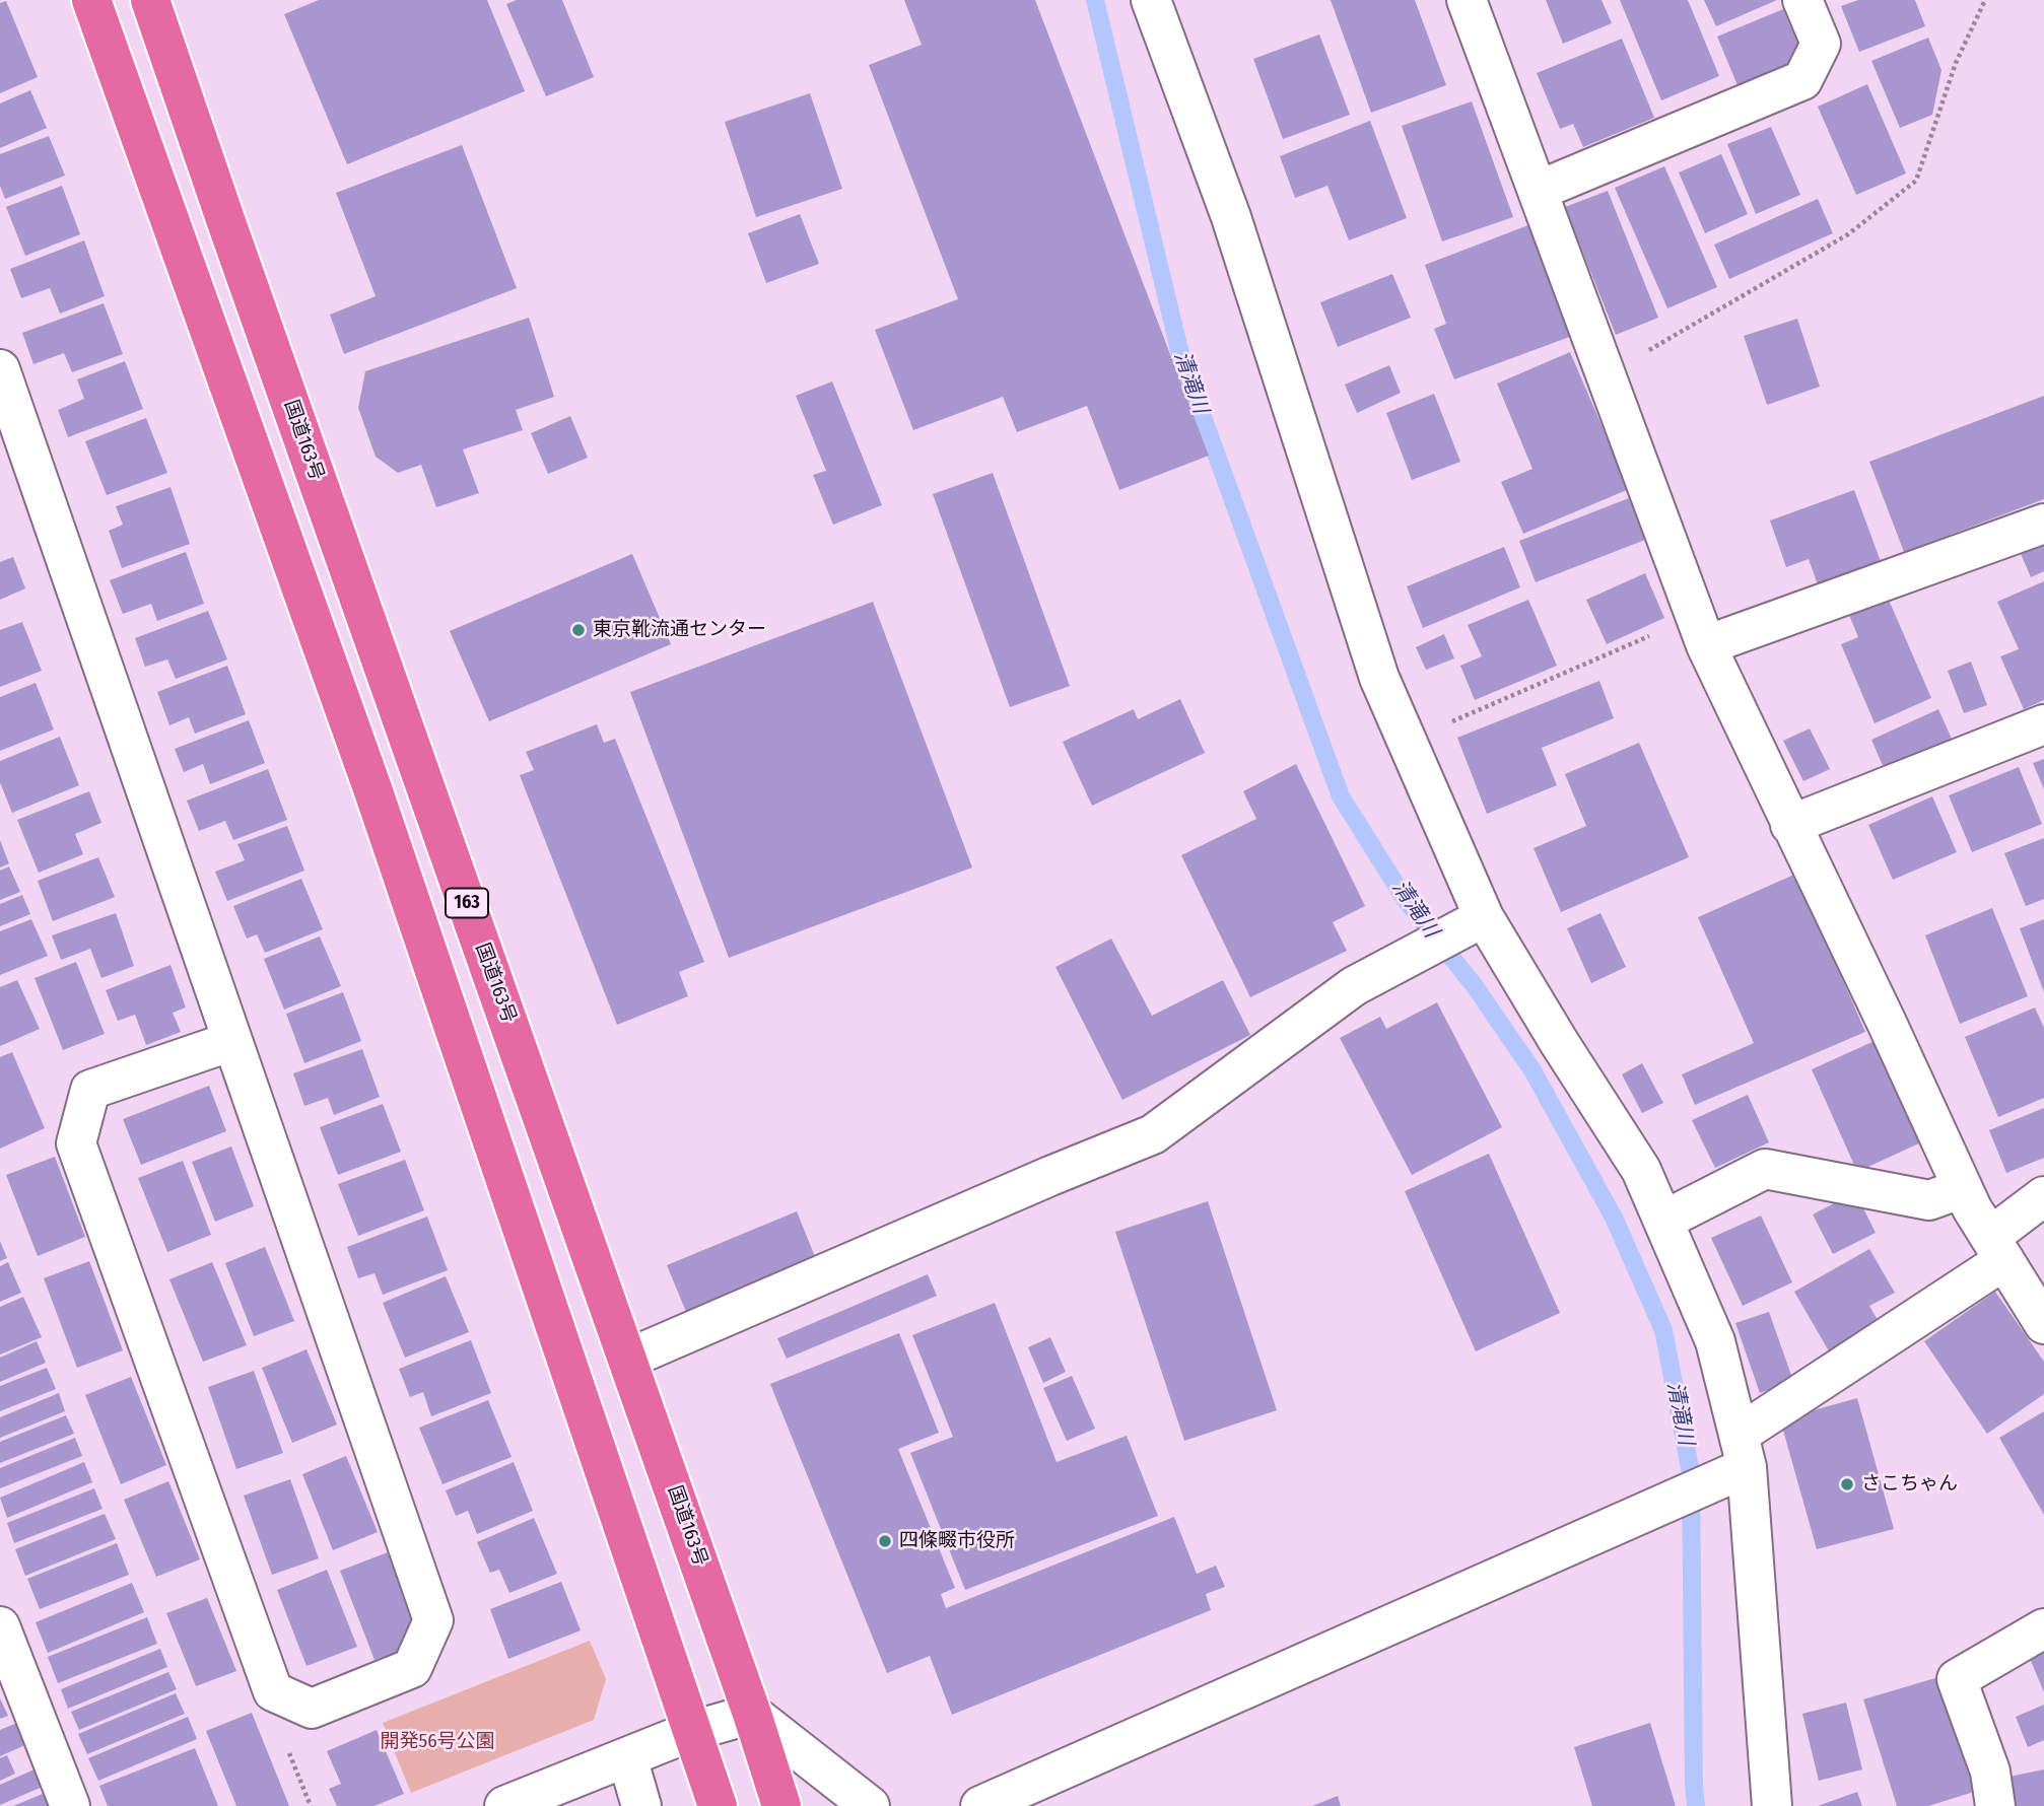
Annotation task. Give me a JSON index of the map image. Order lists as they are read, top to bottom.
{
  "streets": {
    "highway": ["国道163号", "163"]
  },
  "water": ["清滝川"],
  "parks": ["開発56号公園"],
  "places": ["東京靴流通センター", "さこちゃん", "四條畷市役所"]
}
